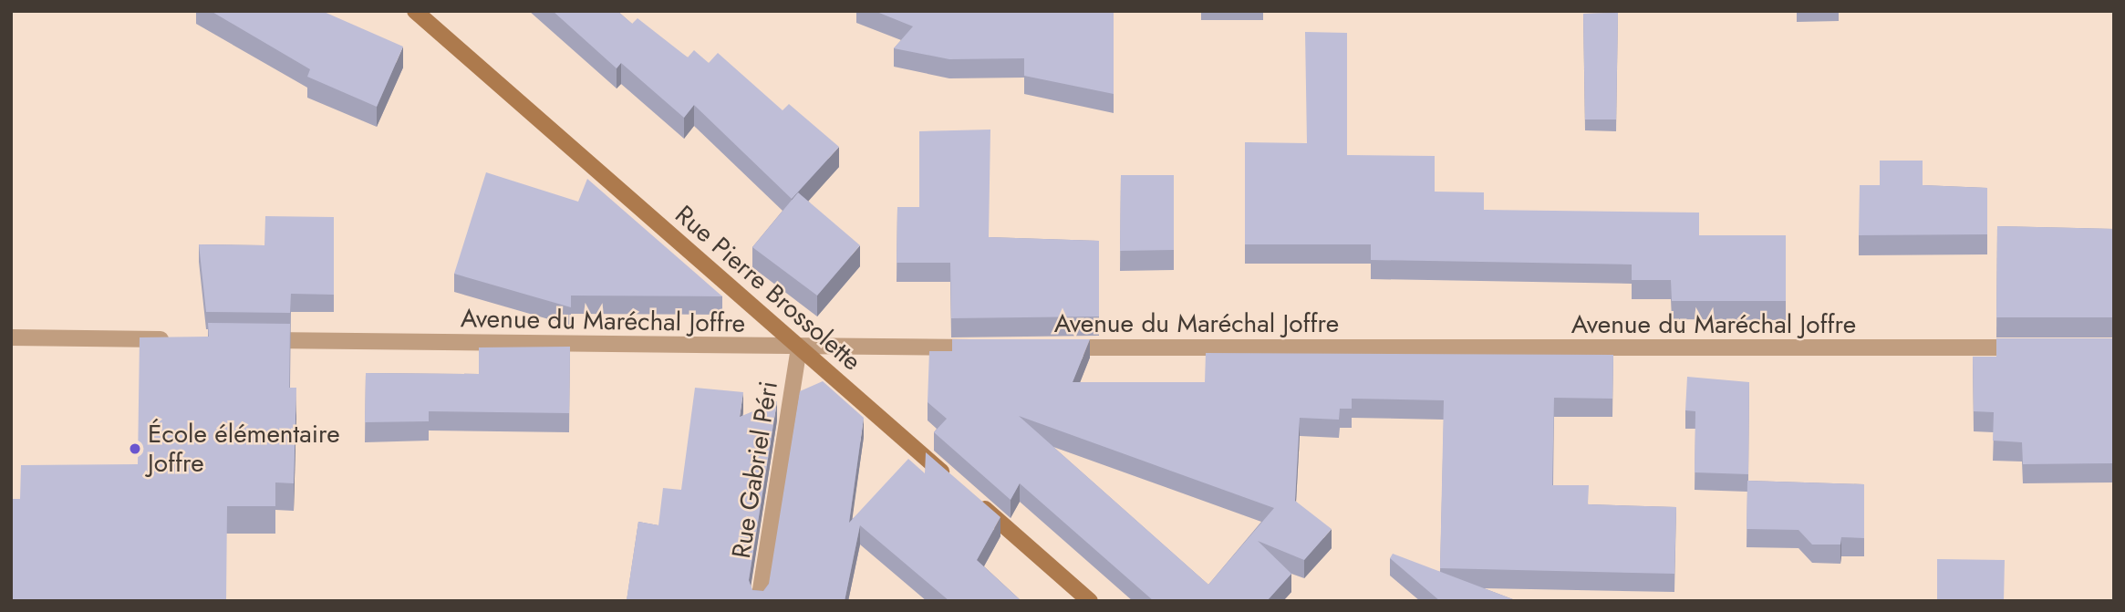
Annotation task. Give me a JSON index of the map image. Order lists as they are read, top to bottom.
{
  "streets": {
    "street": ["Rue Pierre Brossolette", "Avenue du Maréchal Joffre", "Rue Gabriel Péri"]
  },
  "crossings": [
    ["Rue Pierre Brossolette", "Avenue du Maréchal Joffre"],
    ["Rue Pierre Brossolette", "Rue Gabriel Péri"],
    ["Avenue du Maréchal Joffre", "Rue Gabriel Péri"]
  ],
  "places": ["École élémentaire Joffre"]
}
